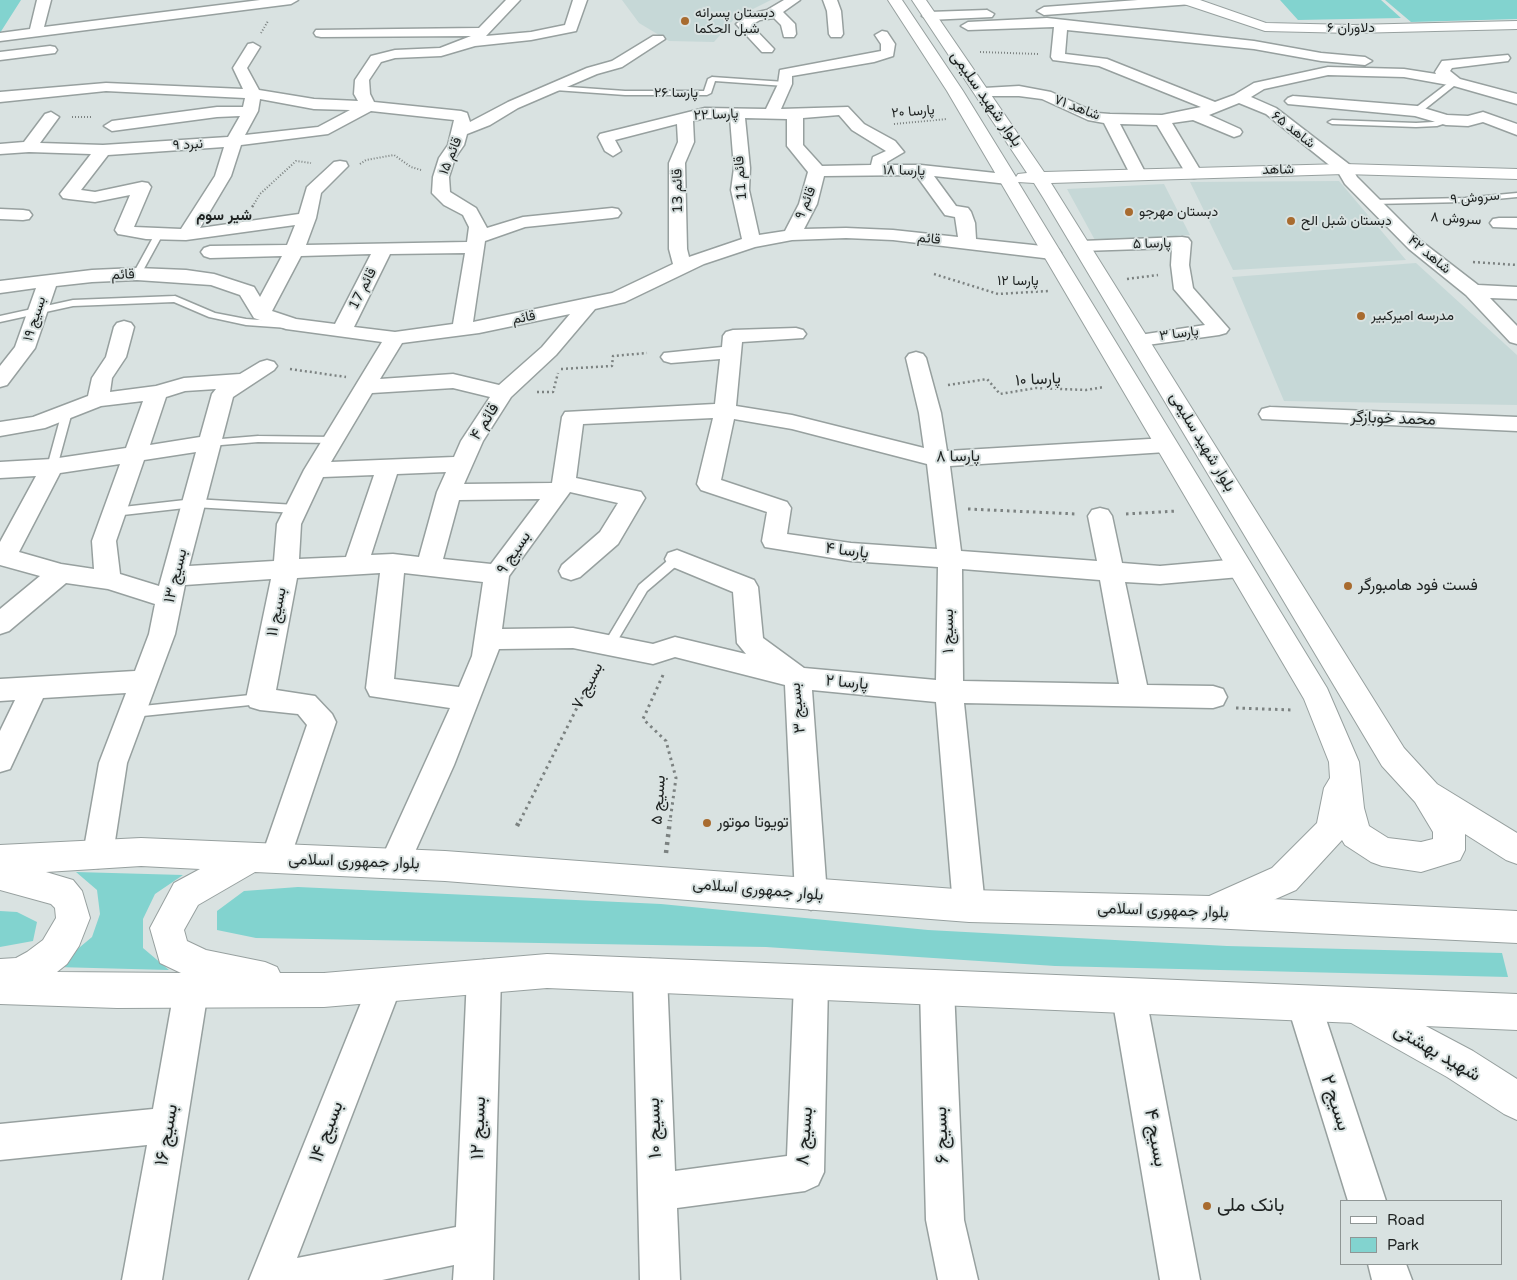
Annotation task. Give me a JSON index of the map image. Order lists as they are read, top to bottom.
{
  "streets": {
    "main road": [
      "دلاوران ۶",
      "بلوار شهید سلیمی",
      "شاهد",
      "بلوار جمهوری اسلامی",
      "شهید بهشتی"
    ],
    "street": [
      "پارسا ۲۶",
      "شاهد ۷۱",
      "پارسا ۲۲",
      "شاهد ۶۵",
      "نبرد ۹",
      "قائم ۱۵",
      "پارسا ۱۸",
      "قائم 11",
      "قائم 13",
      "قائم ۹",
      "سروش ۸",
      "قائم",
      "پارسا ۵",
      "شاهد ۴۲",
      "قائم 17",
      "بسیج ۱۹",
      "پارسا ۳",
      "محمد خوبازگر",
      "قائم ۴",
      "پارسا ۸",
      "پارسا ۴",
      "بسیج ۹",
      "بسیج ۱۳",
      "بسیج ۱۱",
      "بسیج ۱",
      "پارسا ۲",
      "بسیج ۳",
      "بسیج ۲",
      "بسیج ۱۲",
      "بسیج ۱۰",
      "بسیج ۱۴",
      "بسیج ۱۶",
      "بسیج ۶",
      "بسیج ۸",
      "بسیج ۴"
    ],
    "lane": ["سروش ۹", "بسیج ۷"],
    "path": [
      "پارسا ۲۰",
      "پارسا ۱۲",
      "پارسا ۱۰",
      "بسیج ۵"
    ]
  },
  "crossings": [
    ["پارسا ۲۶", "قائم ۱۵"],
    ["بلوار شهید سلیمی", "شاهد ۷۱"],
    ["بلوار شهید سلیمی", "پارسا ۲۰"],
    ["بلوار شهید سلیمی", "شاهد"],
    ["بلوار شهید سلیمی", "پارسا ۱۸"],
    ["بلوار شهید سلیمی", "قائم"],
    ["بلوار شهید سلیمی", "پارسا ۵"],
    ["بلوار شهید سلیمی", "پارسا ۱۲"],
    ["بلوار شهید سلیمی", "پارسا ۳"],
    ["بلوار شهید سلیمی", "پارسا ۱۰"],
    ["بلوار شهید سلیمی", "پارسا ۸"],
    ["بلوار شهید سلیمی", "پارسا ۴"],
    ["شاهد ۷۱", "شاهد"],
    ["پارسا ۲۰", "پارسا ۲۲"],
    ["پارسا ۲۲", "قائم 11"],
    ["پارسا ۲۲", "قائم 13"],
    ["شاهد ۶۵", "شاهد"],
    ["شاهد ۶۵", "شاهد ۴۲"],
    ["نبرد ۹", "قائم ۱۵"],
    ["قائم ۱۵", "قائم"],
    ["شاهد", "پارسا ۱۸"],
    ["شاهد", "شاهد ۴۲"],
    ["پارسا ۱۸", "قائم ۹"],
    ["قائم 11", "قائم"],
    ["قائم 13", "قائم"],
    ["سروش ۹", "شاهد ۴۲"],
    ["قائم ۹", "قائم"],
    ["قائم", "قائم 17"],
    ["قائم", "بسیج ۱۹"],
    ["قائم", "قائم ۴"],
    ["قائم", "بسیج ۱۱"],
    ["پارسا ۵", "پارسا ۳"],
    ["پارسا ۱۰", "بسیج ۱"],
    ["پارسا ۸", "پارسا ۴"],
    ["پارسا ۸", "بسیج ۹"],
    ["پارسا ۸", "بسیج ۱"],
    ["پارسا ۴", "بسیج ۹"],
    ["پارسا ۴", "بسیج ۱"],
    ["بسیج ۹", "پارسا ۲"],
    ["بسیج ۹", "بلوار جمهوری اسلامی"],
    ["بسیج ۱۳", "بلوار جمهوری اسلامی"],
    ["بسیج ۱", "پارسا ۲"],
    ["بسیج ۱", "بلوار جمهوری اسلامی"],
    ["پارسا ۲", "بسیج ۷"],
    ["پارسا ۲", "بسیج ۳"],
    ["پارسا ۲", "بسیج ۵"],
    ["بسیج ۷", "بسیج ۳"],
    ["بسیج ۳", "بلوار جمهوری اسلامی"],
    ["بسیج ۵", "بلوار جمهوری اسلامی"],
    ["بسیج ۱۰", "بسیج ۸"]
  ],
  "districts": ["شیر سوم"],
  "places": [
    "دبستان پسرانه شبل الحکما",
    "دبستان مهرجو",
    "دبستان شبل الح",
    "مدرسه امیرکبیر",
    "فست فود هامبورگر",
    "تویوتا موتور",
    "بانک ملی"
  ],
  "legend": ["Road", "Park"]
}
